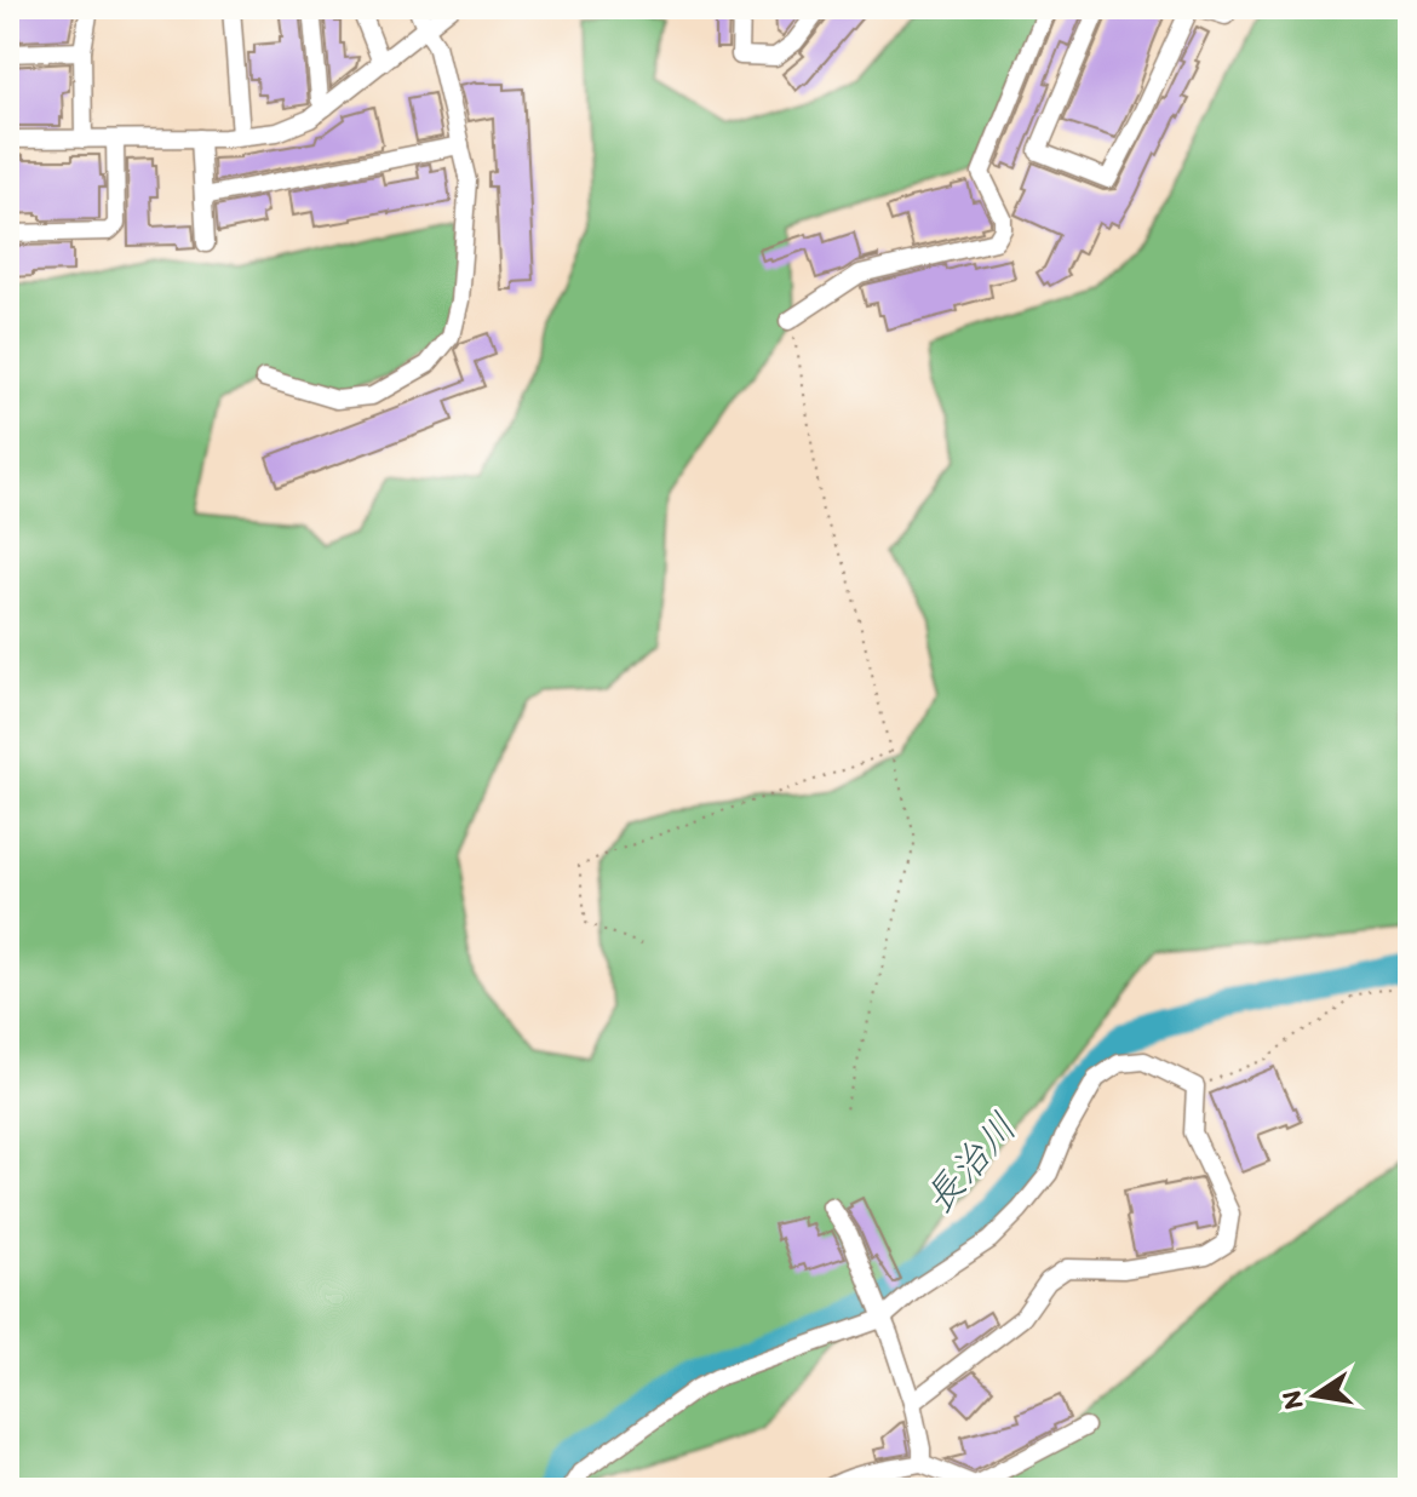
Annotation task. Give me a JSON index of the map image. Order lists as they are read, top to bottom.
{
  "water": ["長治川"],
  "north": "left"
}
